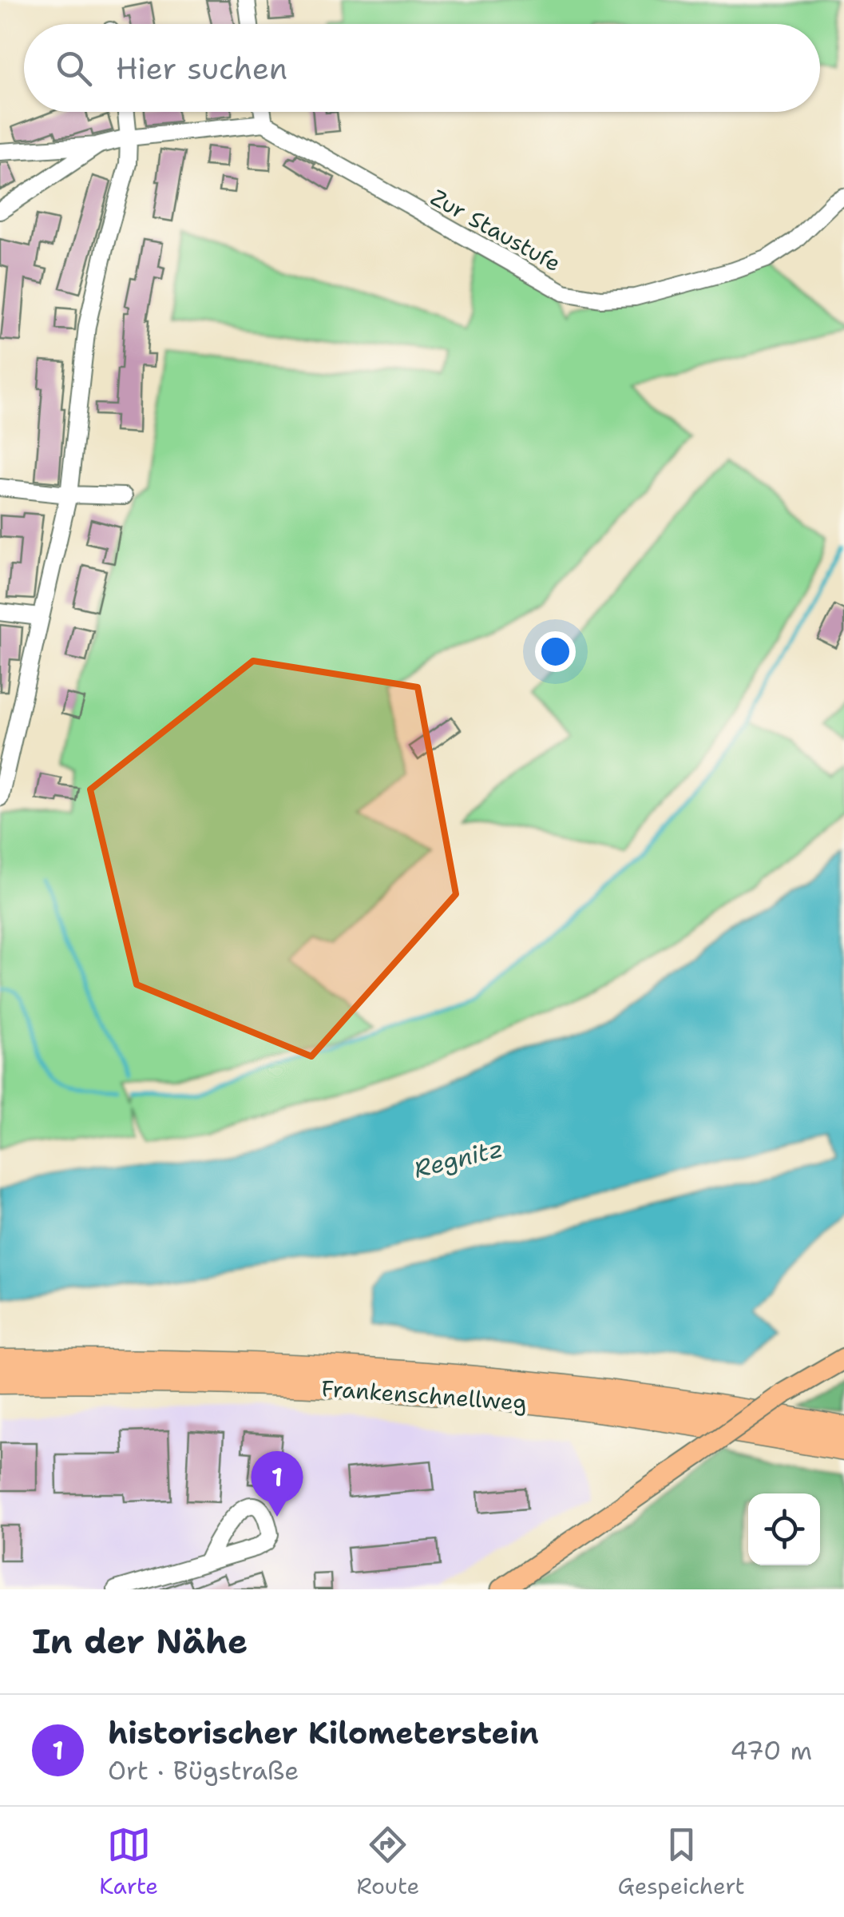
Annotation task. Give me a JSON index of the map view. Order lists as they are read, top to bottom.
{
  "streets": {
    "highway": ["Frankenschnellweg"],
    "street": ["Zur Staustufe"]
  },
  "water": ["Regnitz"],
  "page": {
    "search": "Hier suchen",
    "pins": "1",
    "heading": "In der Nähe",
    "list": [
      {
        "mark": "1",
        "name": "historischer Kilometerstein",
        "note": "Ort · Bügstraße",
        "value": "470 m"
      }
    ],
    "nav": ["Karte", "Route", "Gespeichert"]
  }
}
